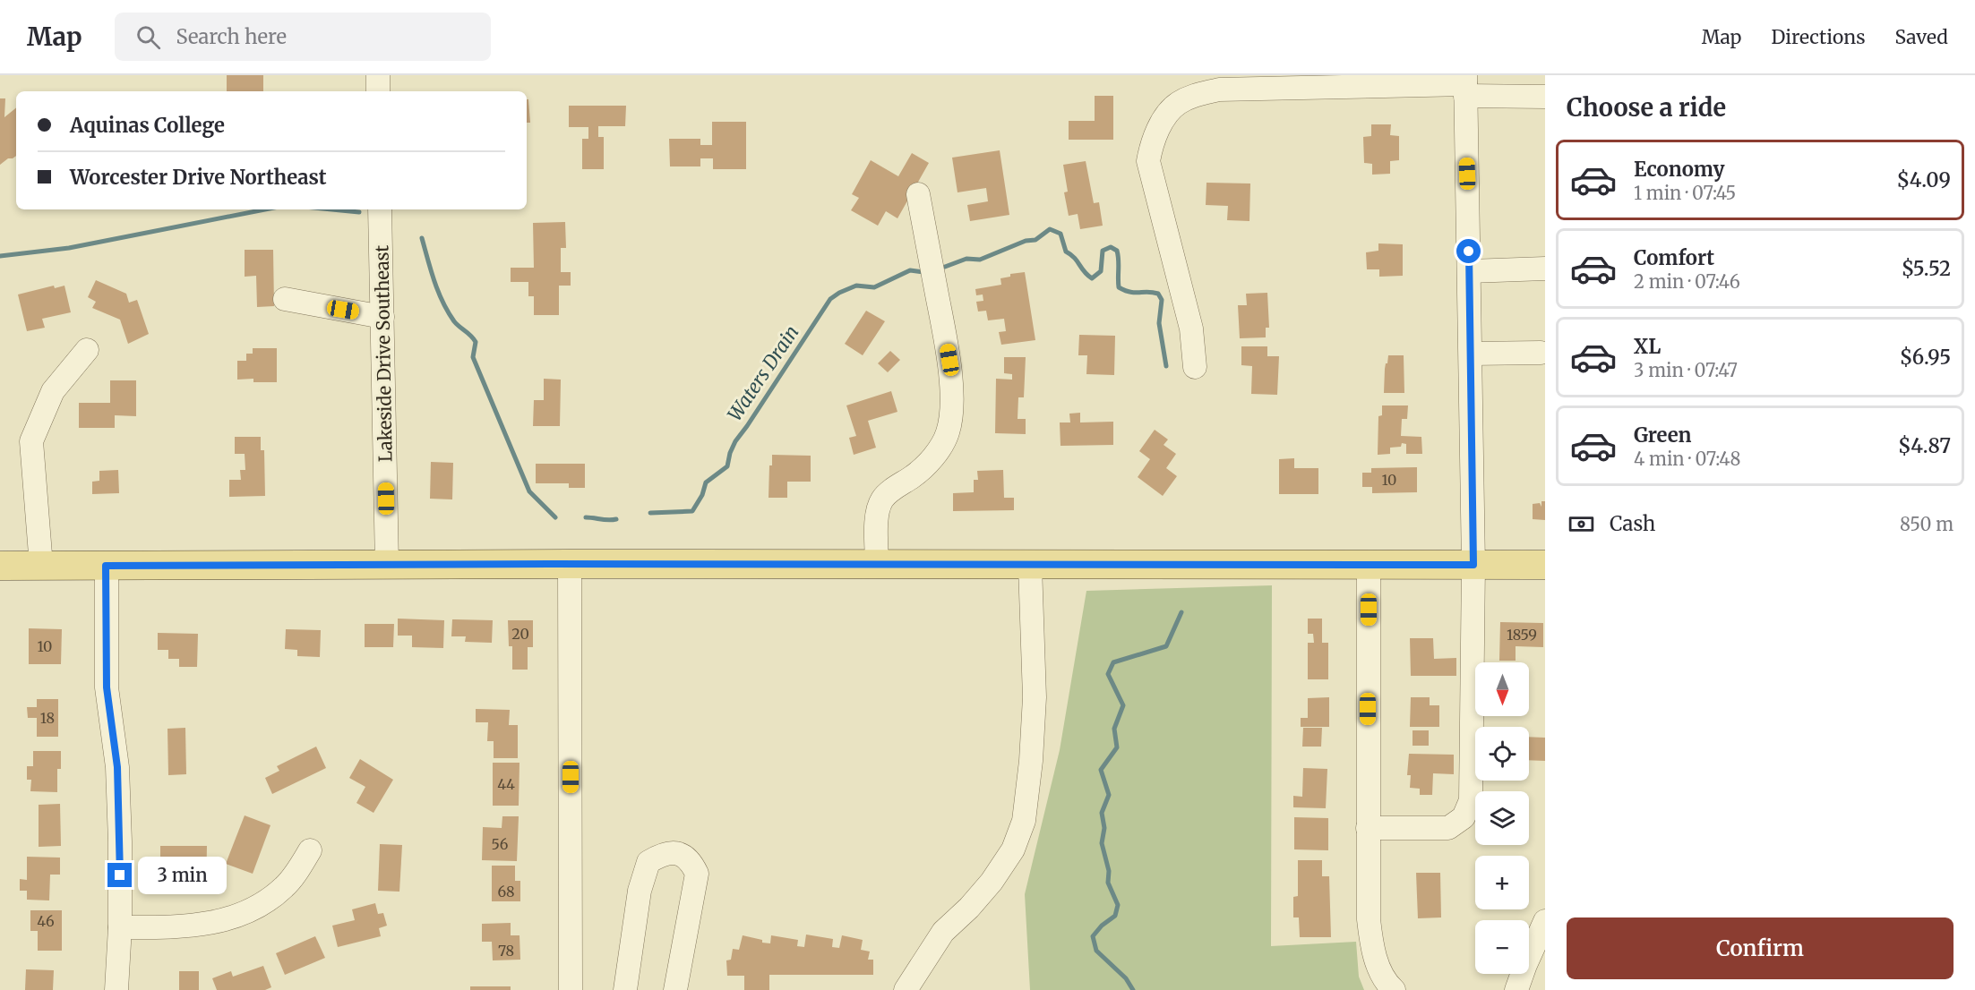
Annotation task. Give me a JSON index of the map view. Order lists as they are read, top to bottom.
{
  "streets": {
    "street": ["Lakeside Drive Southeast"]
  },
  "water": ["Waters Drain"],
  "house_numbers": [
    "10",
    "20",
    "1859",
    "10",
    "18",
    "44",
    "56",
    "68",
    "46",
    "78"
  ],
  "north": "bottom",
  "page": {
    "header": "Map",
    "search": "Search here",
    "nav": ["Map", "Directions", "Saved"],
    "heading": "Choose a ride",
    "banner": ["Aquinas College", "Worcester Drive Northeast"],
    "list": [
      {
        "name": "Economy",
        "note": "1 min · 07:45",
        "value": "$4.09"
      },
      {
        "name": "Comfort",
        "note": "2 min · 07:46",
        "value": "$5.52"
      },
      {
        "name": "XL",
        "note": "3 min · 07:47",
        "value": "$6.95"
      },
      {
        "name": "Green",
        "note": "4 min · 07:48",
        "value": "$4.87"
      }
    ],
    "pay": ["Cash", "850 m"],
    "map_buttons": ["+", "−"],
    "bubble": "3 min",
    "buttons": "Confirm"
  }
}
